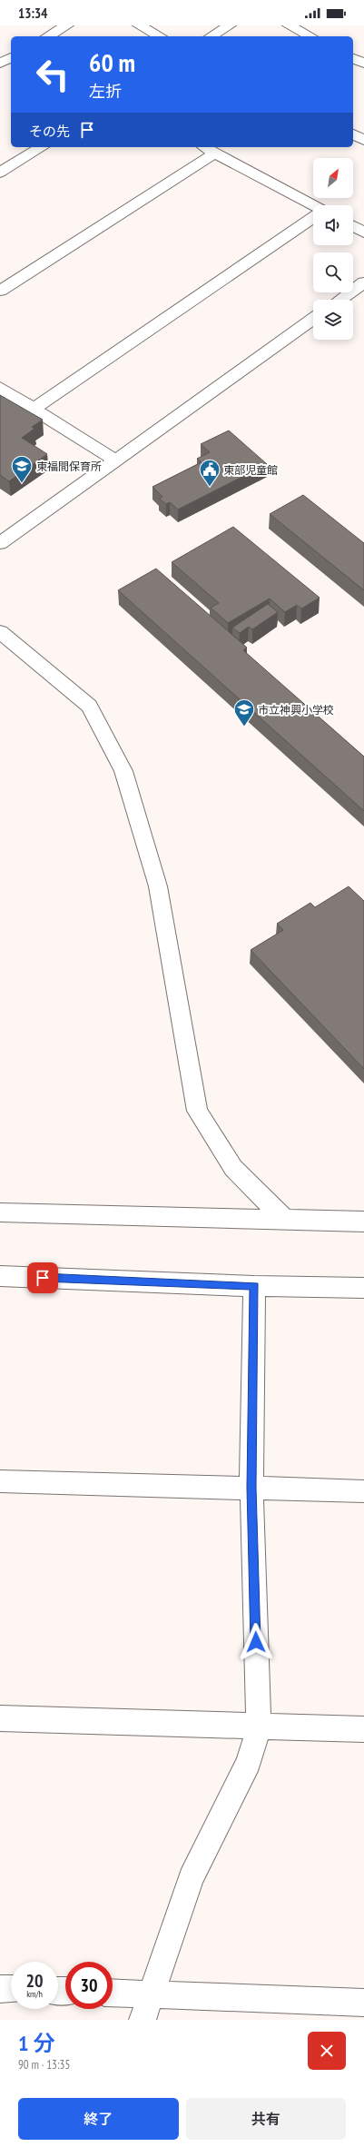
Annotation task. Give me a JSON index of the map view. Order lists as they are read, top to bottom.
{
  "places": {
    "school or university": ["東福間保育所", "市立神興小学校"],
    "public building": ["東部児童館"]
  },
  "north": "top right",
  "page": {
    "status": "13:34",
    "turn": ["60 m", "左折"],
    "then": "その先",
    "speed": "20 km/h",
    "limit": "30",
    "heading": ["1 分", "90 m · 13:35"],
    "buttons": ["終了", "共有"]
  }
}
